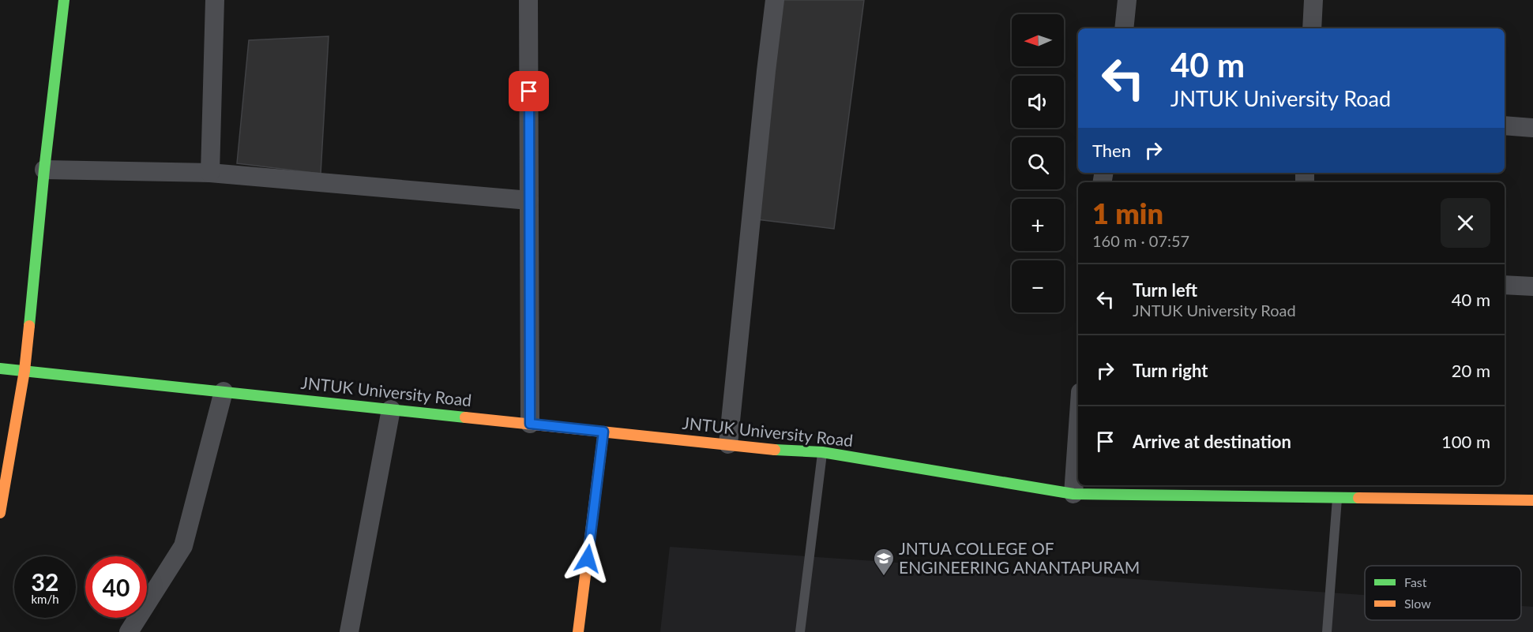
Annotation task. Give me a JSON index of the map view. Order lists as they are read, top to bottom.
{
  "streets": {
    "main road": ["JNTUK University Road"]
  },
  "places": {
    "school or university": ["JNTUA COLLEGE OF ENGINEERING ANANTAPURAM"]
  },
  "legend": ["Fast", "Slow"],
  "north": "left",
  "page": {
    "map_buttons": ["+", "−"],
    "turn": ["40 m", "JNTUK University Road"],
    "then": "Then",
    "heading": ["1 min", "160 m · 07:57"],
    "list": [
      {
        "name": "Turn left",
        "note": "JNTUK University Road",
        "value": "40 m"
      },
      {
        "name": "Turn right",
        "value": "20 m"
      },
      {
        "name": "Arrive at destination",
        "value": "100 m"
      }
    ],
    "speed": "32 km/h",
    "limit": "40"
  }
}
